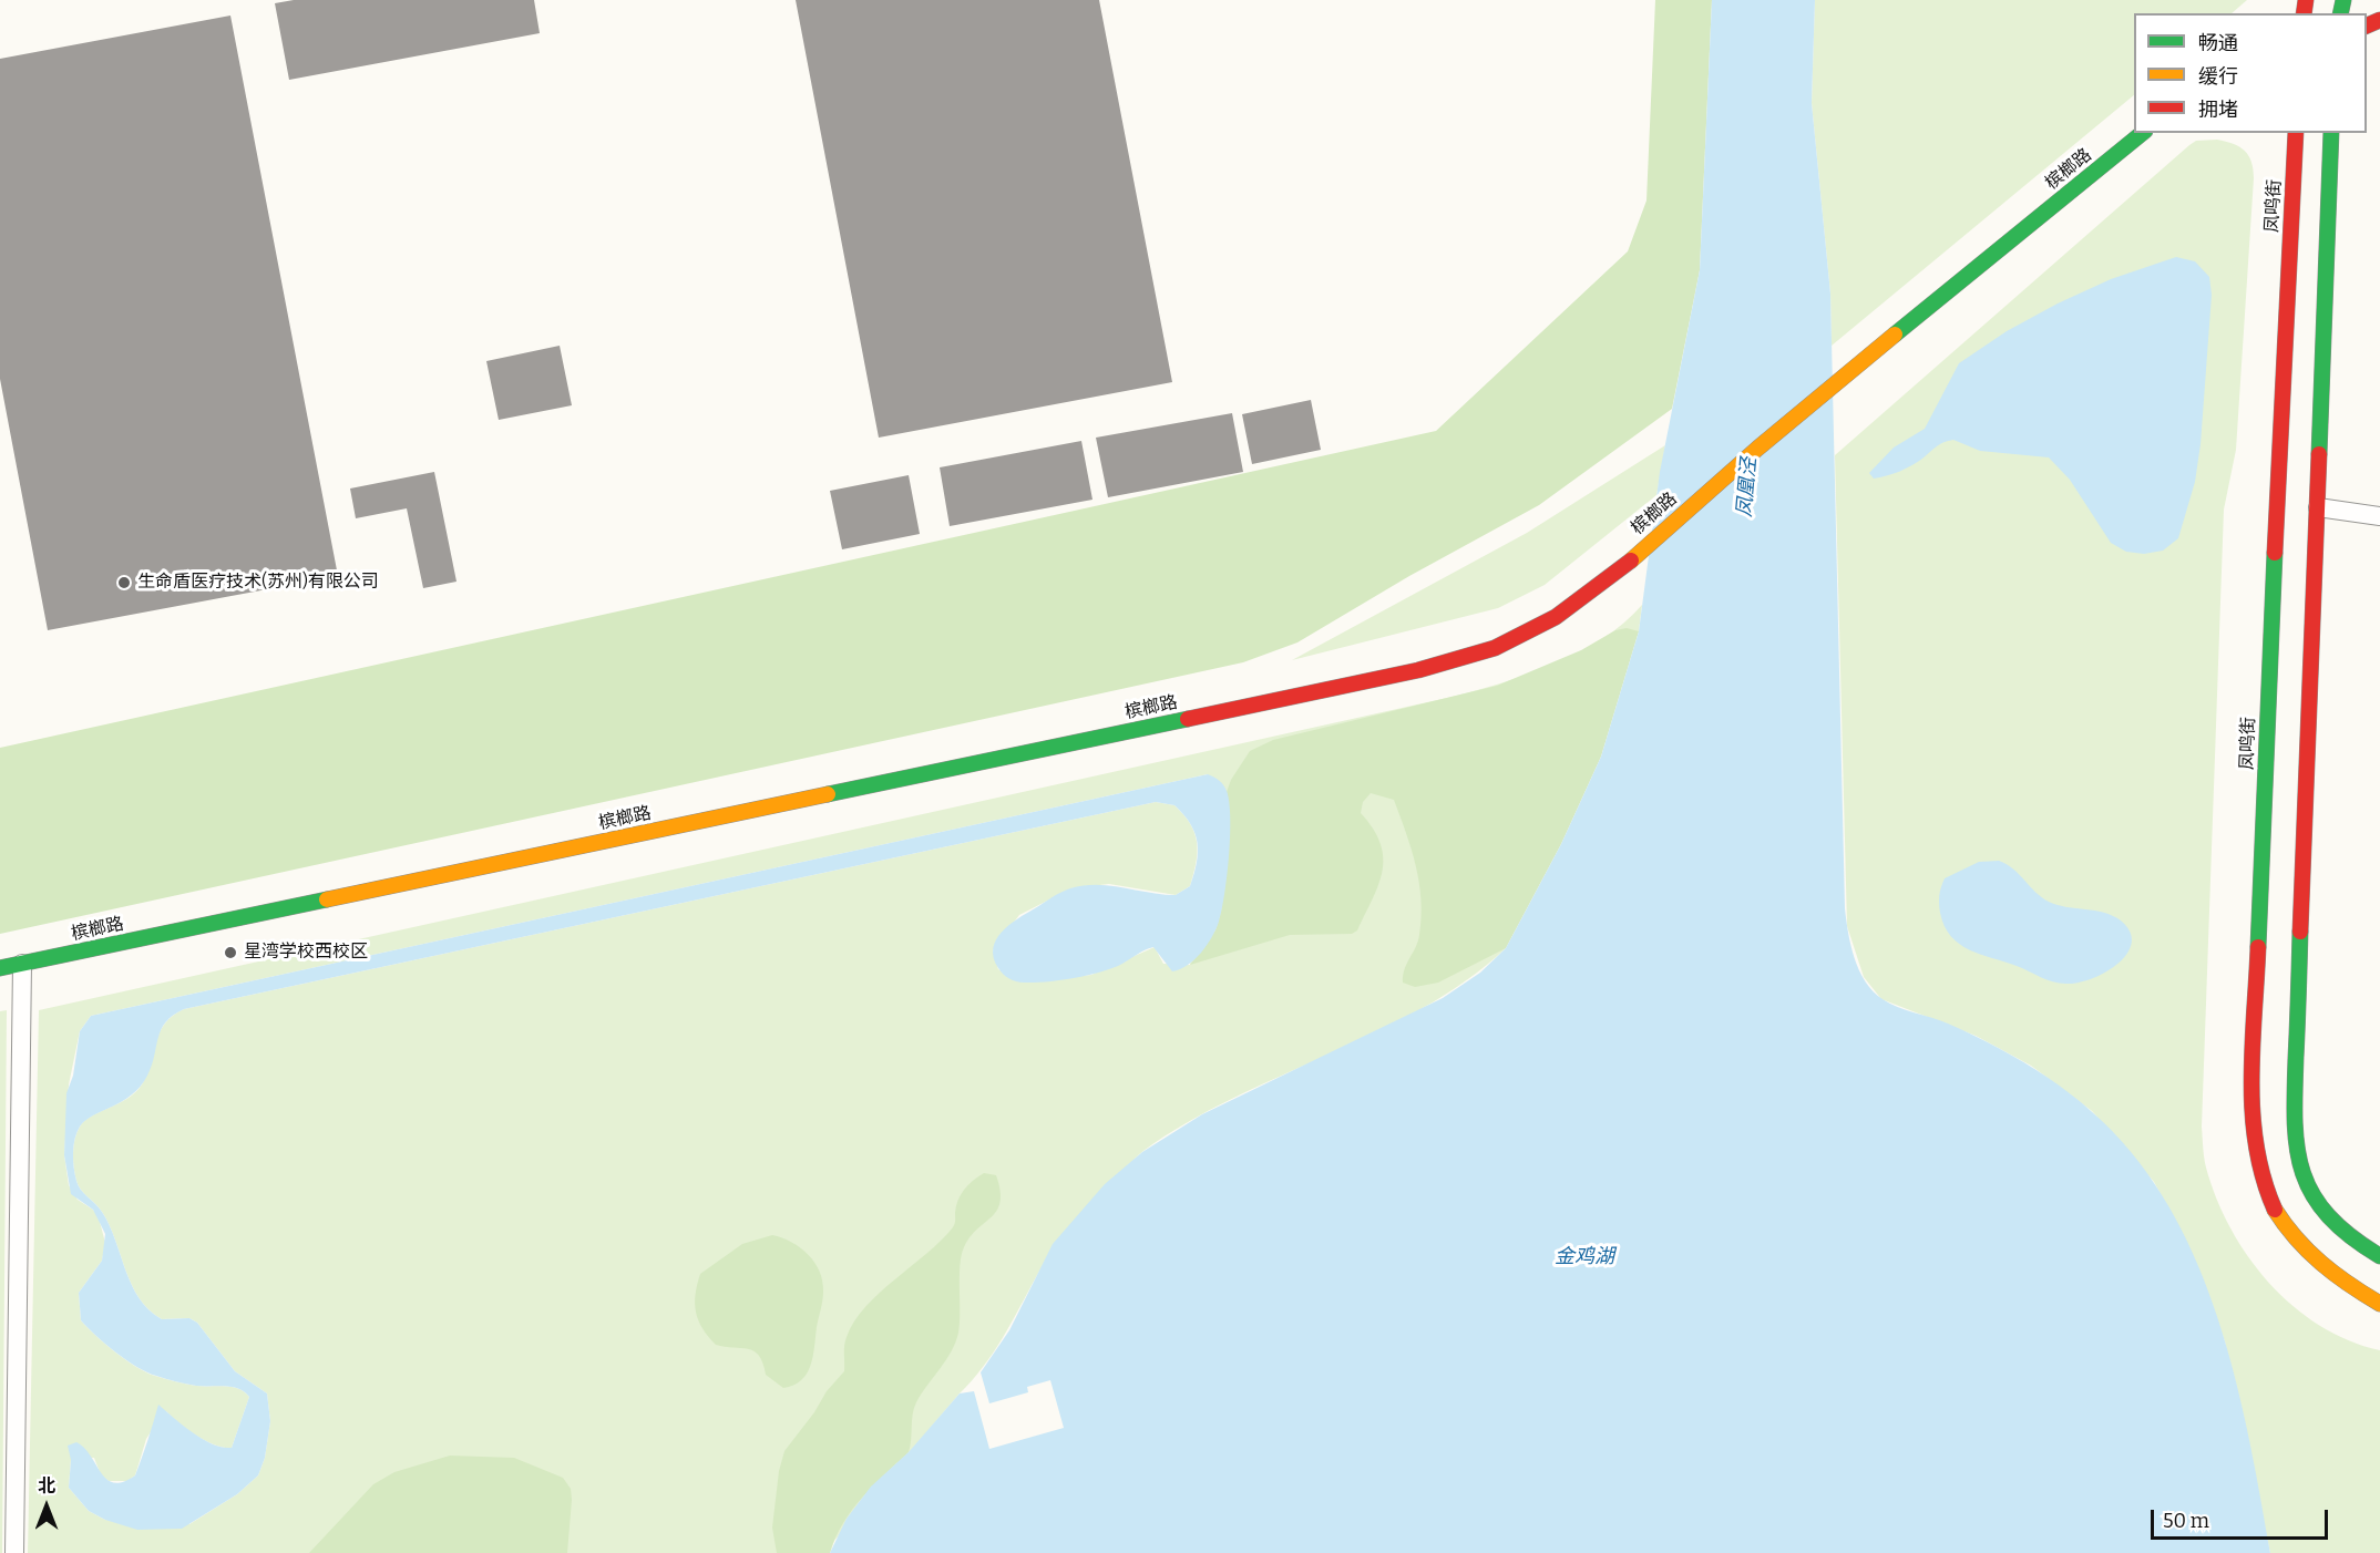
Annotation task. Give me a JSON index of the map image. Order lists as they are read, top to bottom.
{
  "streets": {
    "street": ["槟榔路", "凤鸣街"]
  },
  "water": ["凤凰泾", "金鸡湖"],
  "places": ["生命盾医疗技术(苏州)有限公司", "星湾学校西校区"],
  "legend": ["畅通", "缓行", "拥堵"],
  "scale_bar": "50 m",
  "north": "top"
}
